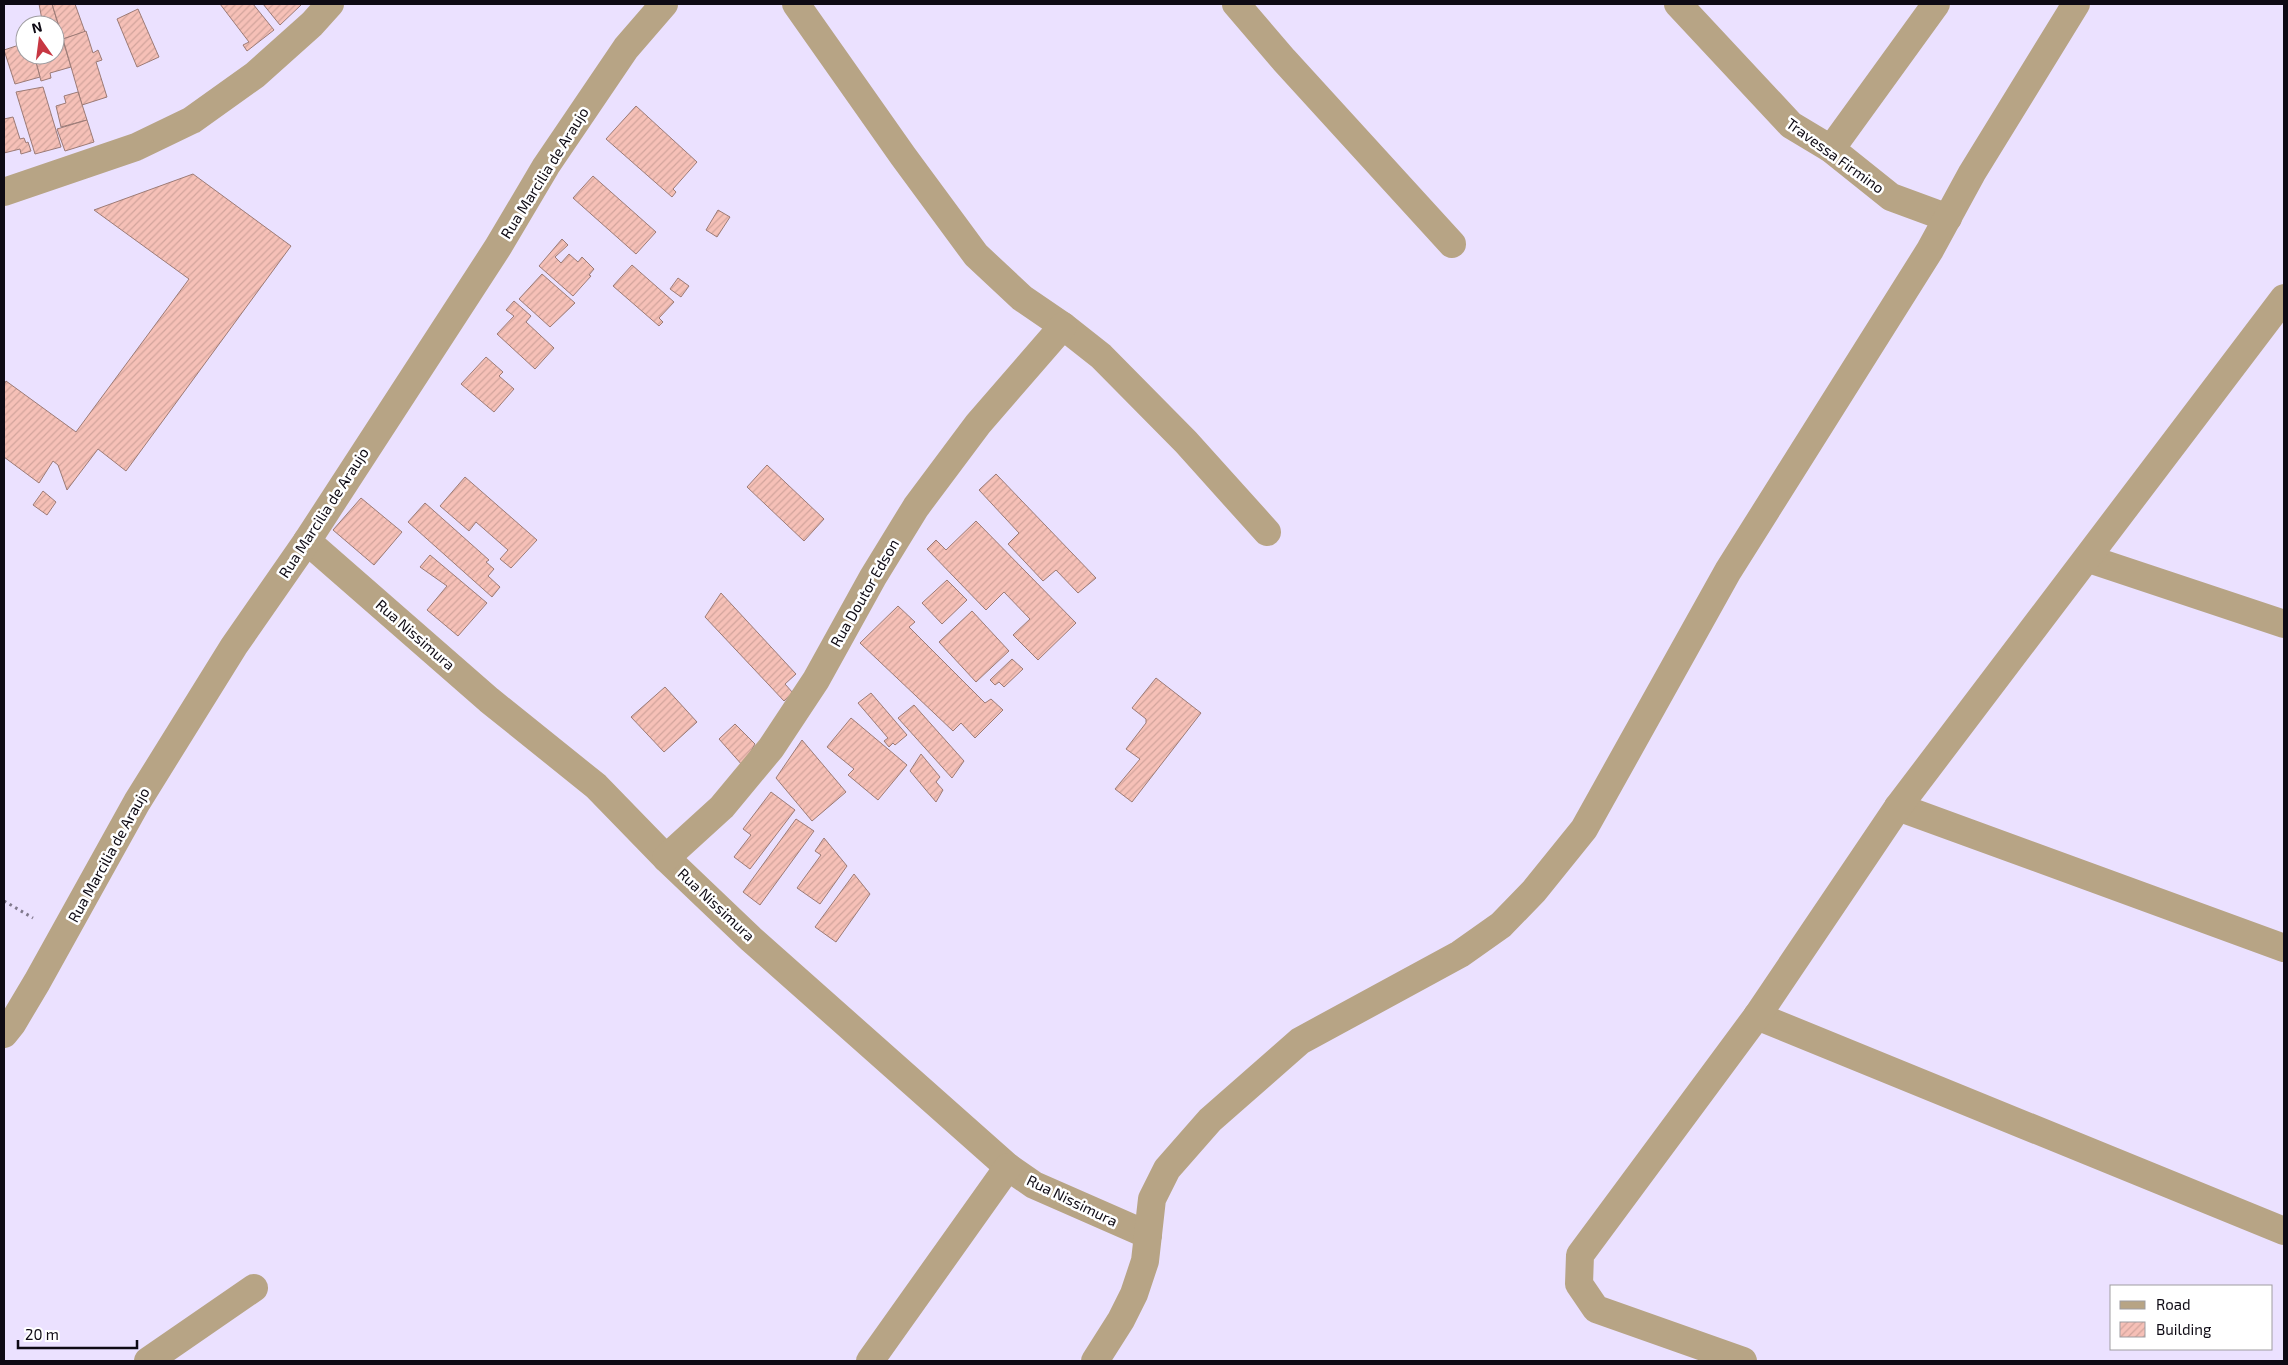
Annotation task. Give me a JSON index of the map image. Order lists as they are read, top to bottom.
{
  "streets": {
    "street": [
      "Travessa Firmino",
      "Rua Marcilia de Araujo",
      "Rua Doutor Edson",
      "Rua Nissimura"
    ]
  },
  "crossings": [
    ["Rua Marcilia de Araujo", "Rua Nissimura"],
    ["Rua Doutor Edson", "Rua Nissimura"]
  ],
  "legend": ["Road", "Building"],
  "scale_bar": "20 m",
  "north": "top"
}
